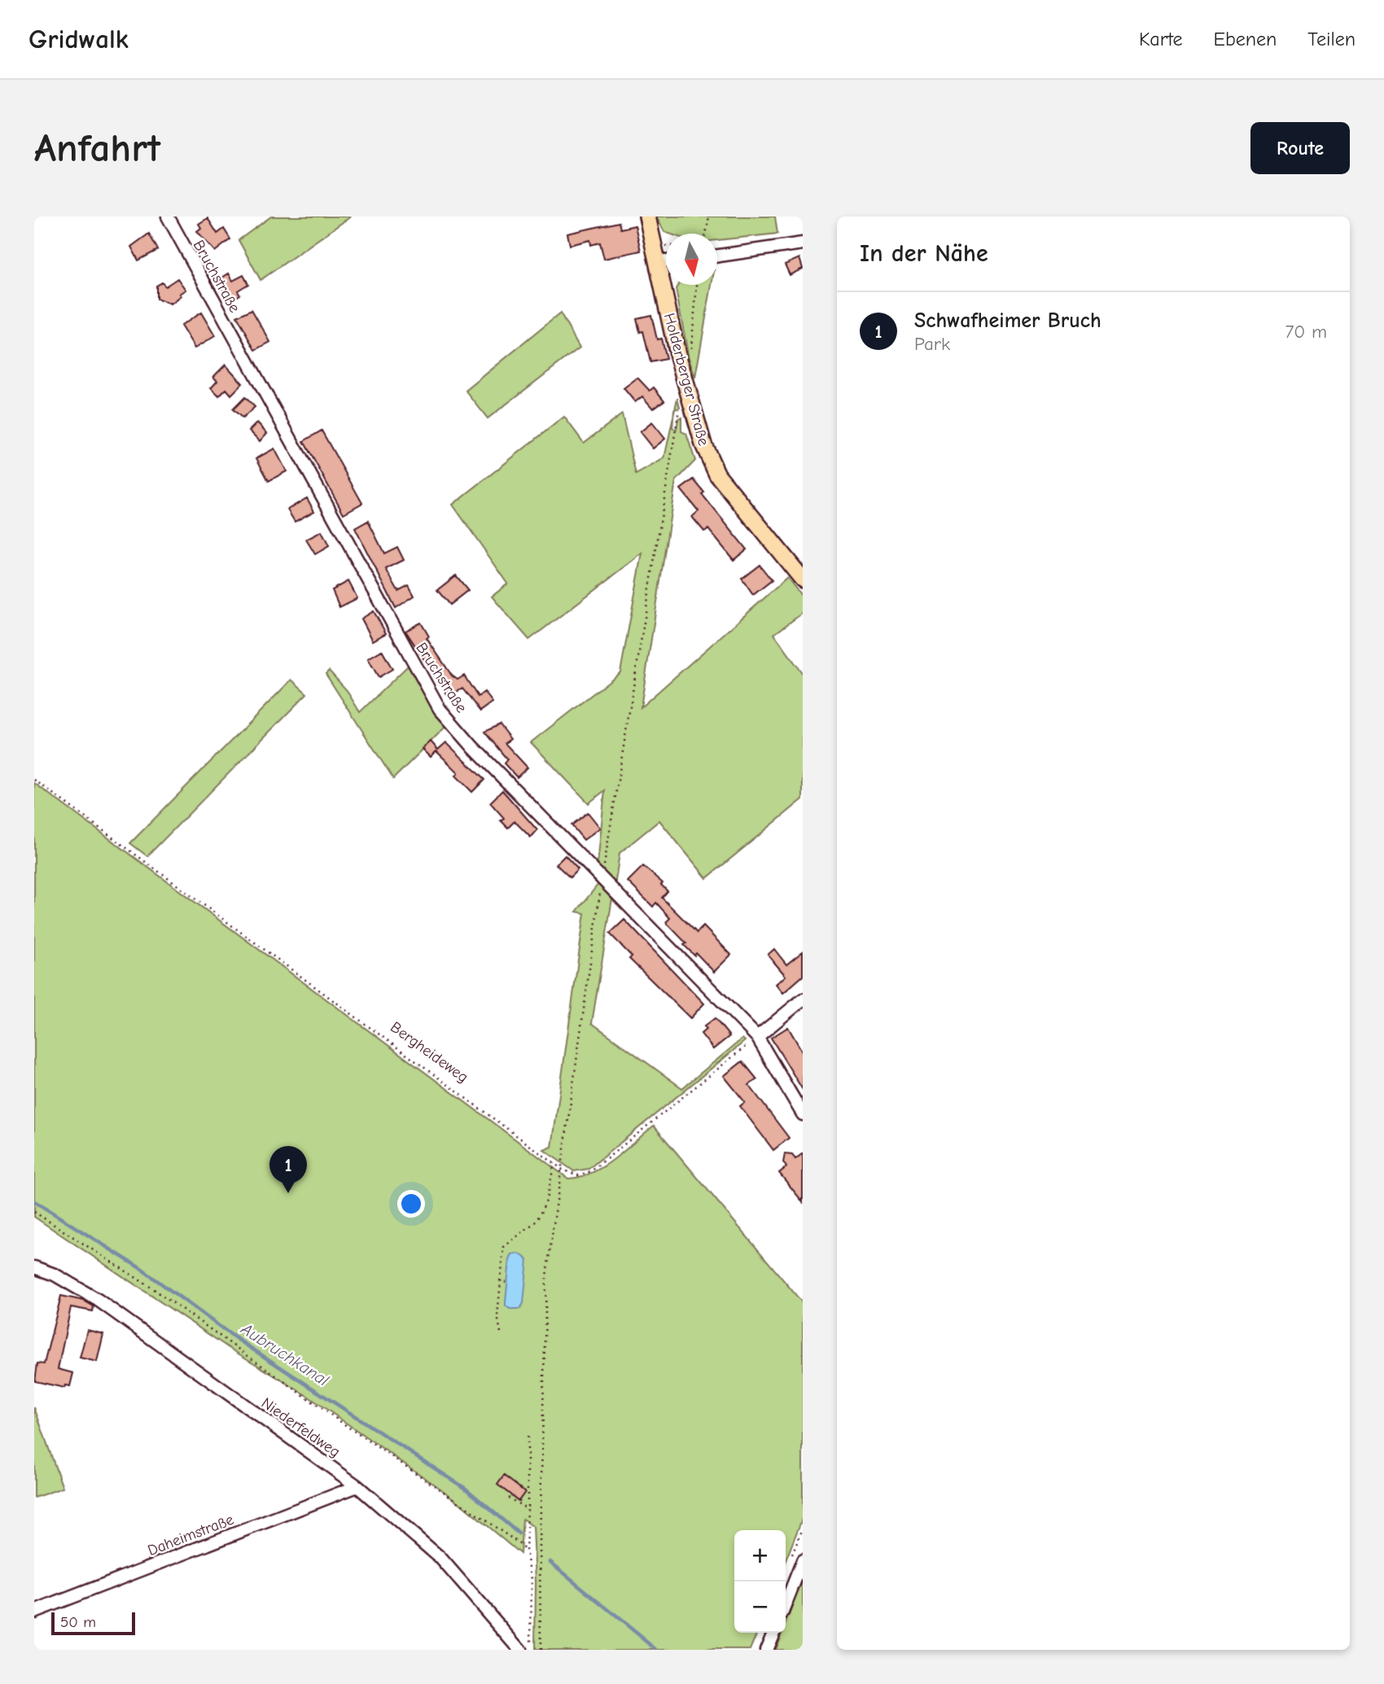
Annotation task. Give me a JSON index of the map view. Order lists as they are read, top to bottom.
{
  "streets": {
    "main road": ["Holderberger Straße"],
    "street": ["Bruchstraße", "Niederfeldweg", "Daheimstraße"],
    "path": ["Bergheideweg"]
  },
  "crossings": [
    ["Niederfeldweg", "Daheimstraße"]
  ],
  "water": ["Aubruchkanal"],
  "scale_bar": "50 m",
  "north": "bottom",
  "page": {
    "header": "Gridwalk",
    "nav": ["Karte", "Ebenen", "Teilen"],
    "buttons": "Route",
    "title": "Anfahrt",
    "heading": "In der Nähe",
    "list": [
      {
        "mark": "1",
        "name": "Schwafheimer Bruch",
        "note": "Park",
        "value": "70 m"
      }
    ],
    "pins": "1",
    "map_buttons": ["+", "−"],
    "scale": "50 m"
  }
}
